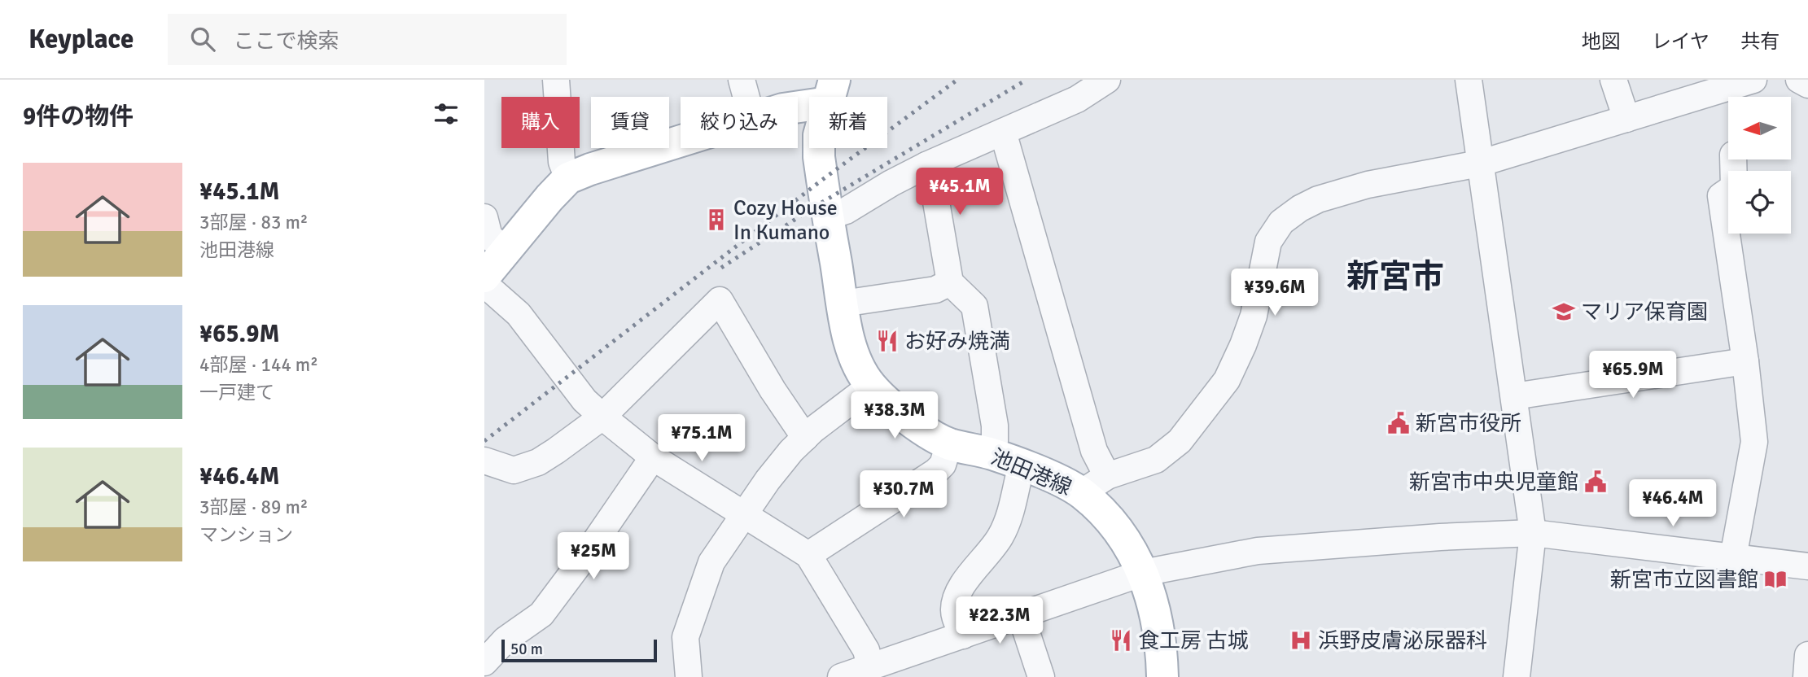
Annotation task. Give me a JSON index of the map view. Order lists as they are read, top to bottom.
{
  "streets": {
    "main road": ["池田港線"]
  },
  "districts": ["新宮市"],
  "places": {
    "building": ["Cozy House In Kumano"],
    "school or university": ["マリア保育園"],
    "restaurant": ["お好み焼満", "食工房 古城"],
    "public building": ["新宮市役所", "新宮市中央児童館"],
    "library": ["新宮市立図書館"],
    "hospital": ["浜野皮膚泌尿器科"]
  },
  "scale_bar": "50 m",
  "north": "left",
  "page": {
    "header": "Keyplace",
    "search": "ここで検索",
    "nav": ["地図", "レイヤ", "共有"],
    "heading": "9件の物件",
    "chip": [
      "購入",
      "賃貸",
      "絞り込み",
      "新着"
    ],
    "list": [
      {
        "name": "¥45.1M",
        "note": "3部屋 · 83 m² · 池田港線"
      },
      {
        "name": "¥65.9M",
        "note": "4部屋 · 144 m² · 一戸建て"
      },
      {
        "name": "¥46.4M",
        "note": "3部屋 · 89 m² · マンション"
      }
    ],
    "price": [
      "¥45.1M",
      "¥39.6M",
      "¥65.9M",
      "¥38.3M",
      "¥75.1M",
      "¥30.7M",
      "¥46.4M",
      "¥25M",
      "¥22.3M"
    ],
    "scale": "50 m"
  }
}
